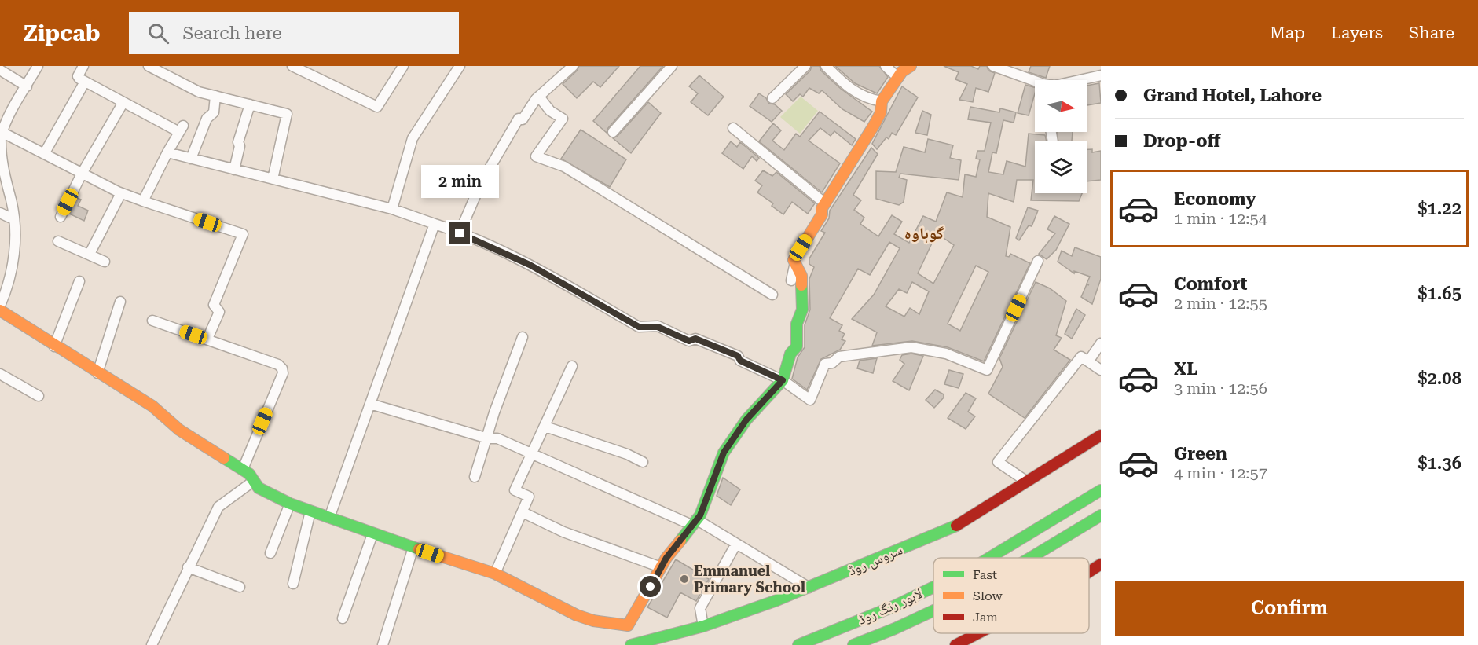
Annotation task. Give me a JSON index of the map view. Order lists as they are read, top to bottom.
{
  "streets": {
    "main road": ["سروس روڈ", "لاہور رنگ روڈ"]
  },
  "districts": ["گوہاوہ"],
  "places": ["Emmanuel Primary School"],
  "legend": ["Fast", "Slow", "Jam"],
  "north": "right",
  "page": {
    "header": "Zipcab",
    "search": "Search here",
    "nav": ["Map", "Layers", "Share"],
    "banner": ["Grand Hotel, Lahore", "Drop-off"],
    "bubble": "2 min",
    "list": [
      {
        "name": "Economy",
        "note": "1 min · 12:54",
        "value": "$1.22"
      },
      {
        "name": "Comfort",
        "note": "2 min · 12:55",
        "value": "$1.65"
      },
      {
        "name": "XL",
        "note": "3 min · 12:56",
        "value": "$2.08"
      },
      {
        "name": "Green",
        "note": "4 min · 12:57",
        "value": "$1.36"
      }
    ],
    "buttons": "Confirm"
  }
}
